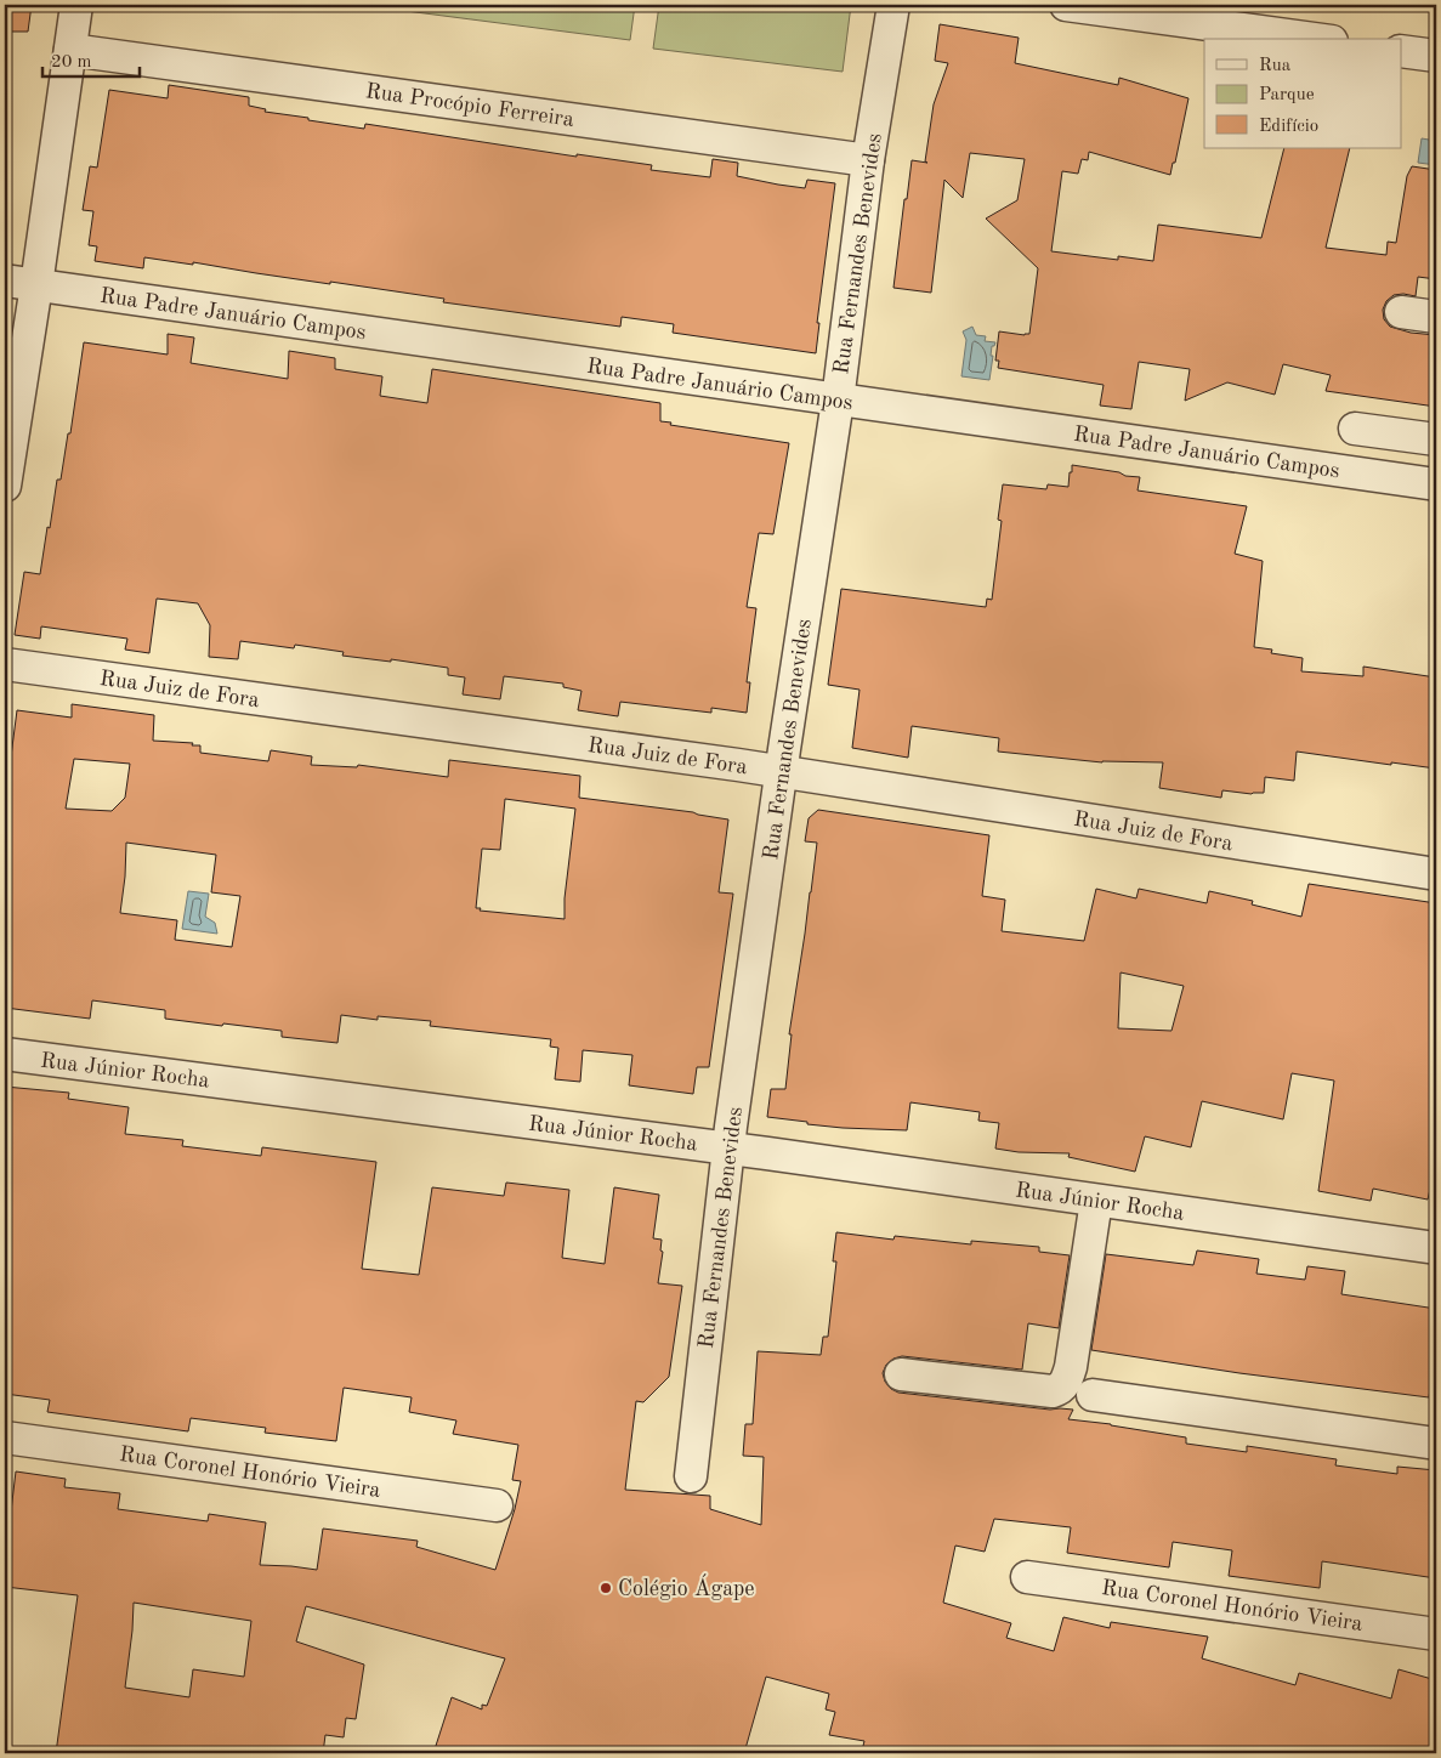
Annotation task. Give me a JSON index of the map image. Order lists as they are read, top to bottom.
{
  "streets": {
    "street": [
      "Rua Procópio Ferreira",
      "Rua Fernandes Benevides",
      "Rua Padre Januário Campos",
      "Rua Juiz de Fora",
      "Rua Júnior Rocha",
      "Rua Coronel Honório Vieira"
    ]
  },
  "crossings": [
    ["Rua Procópio Ferreira", "Rua Fernandes Benevides"],
    ["Rua Fernandes Benevides", "Rua Padre Januário Campos"],
    ["Rua Fernandes Benevides", "Rua Juiz de Fora"],
    ["Rua Fernandes Benevides", "Rua Júnior Rocha"]
  ],
  "places": ["Colégio Ágape"],
  "legend": ["Rua", "Parque", "Edifício"],
  "scale_bar": "20 m"
}
